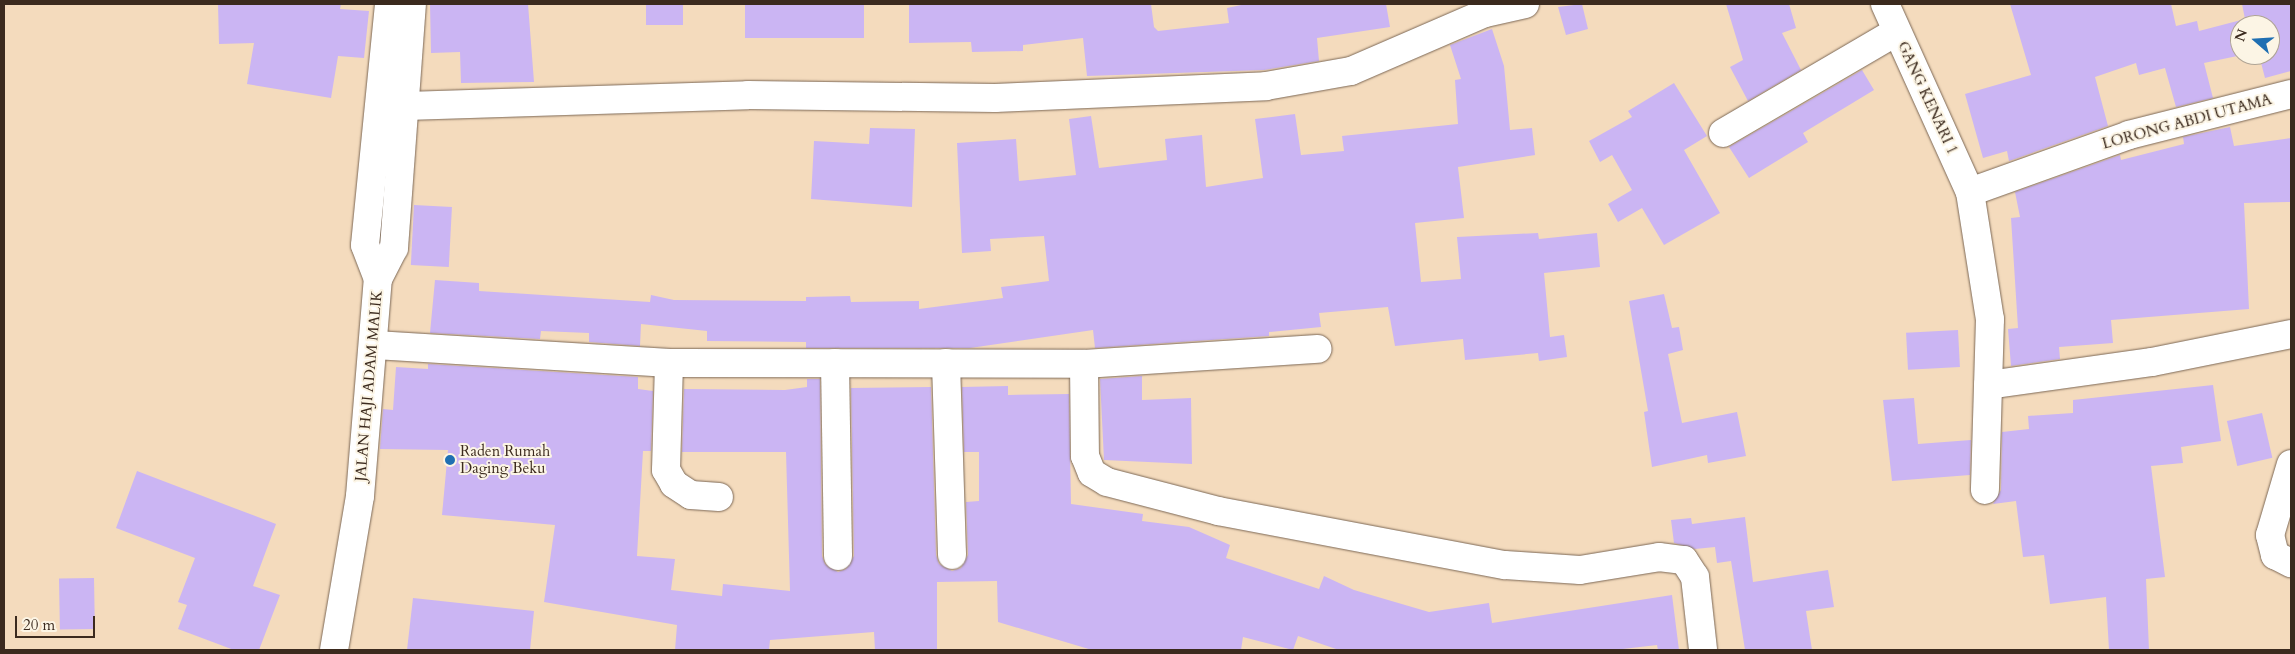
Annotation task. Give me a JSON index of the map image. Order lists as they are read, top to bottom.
{
  "streets": {
    "street": ["GANG KENARI 1", "LORONG ABDI UTAMA", "JALAN HAJI ADAM MALIK"]
  },
  "crossings": [
    ["GANG KENARI 1", "LORONG ABDI UTAMA"]
  ],
  "places": ["Raden Rumah Daging Beku"],
  "scale_bar": "20 m",
  "north": "left"
}
